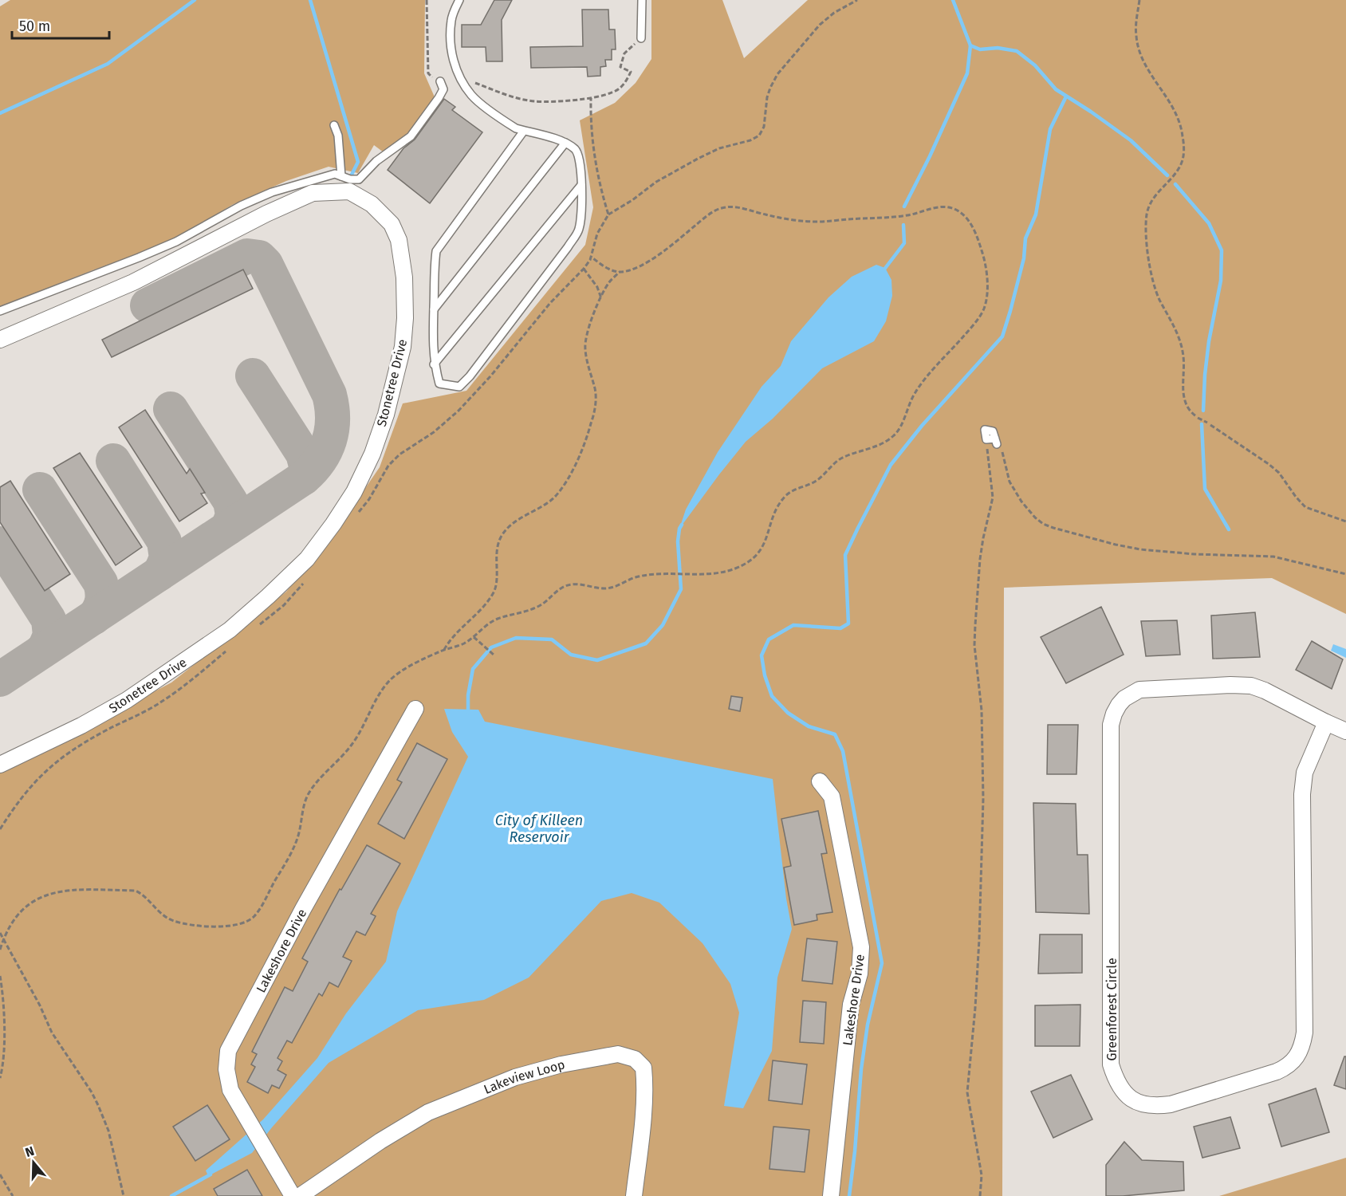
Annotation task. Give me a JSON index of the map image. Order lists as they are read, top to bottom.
{
  "streets": {
    "street": [
      "Stonetree Drive",
      "Lakeshore Drive",
      "Greenforest Circle",
      "Lakeview Loop"
    ]
  },
  "water": ["City of Killeen Reservoir"],
  "scale_bar": "50 m",
  "north": "top"
}
